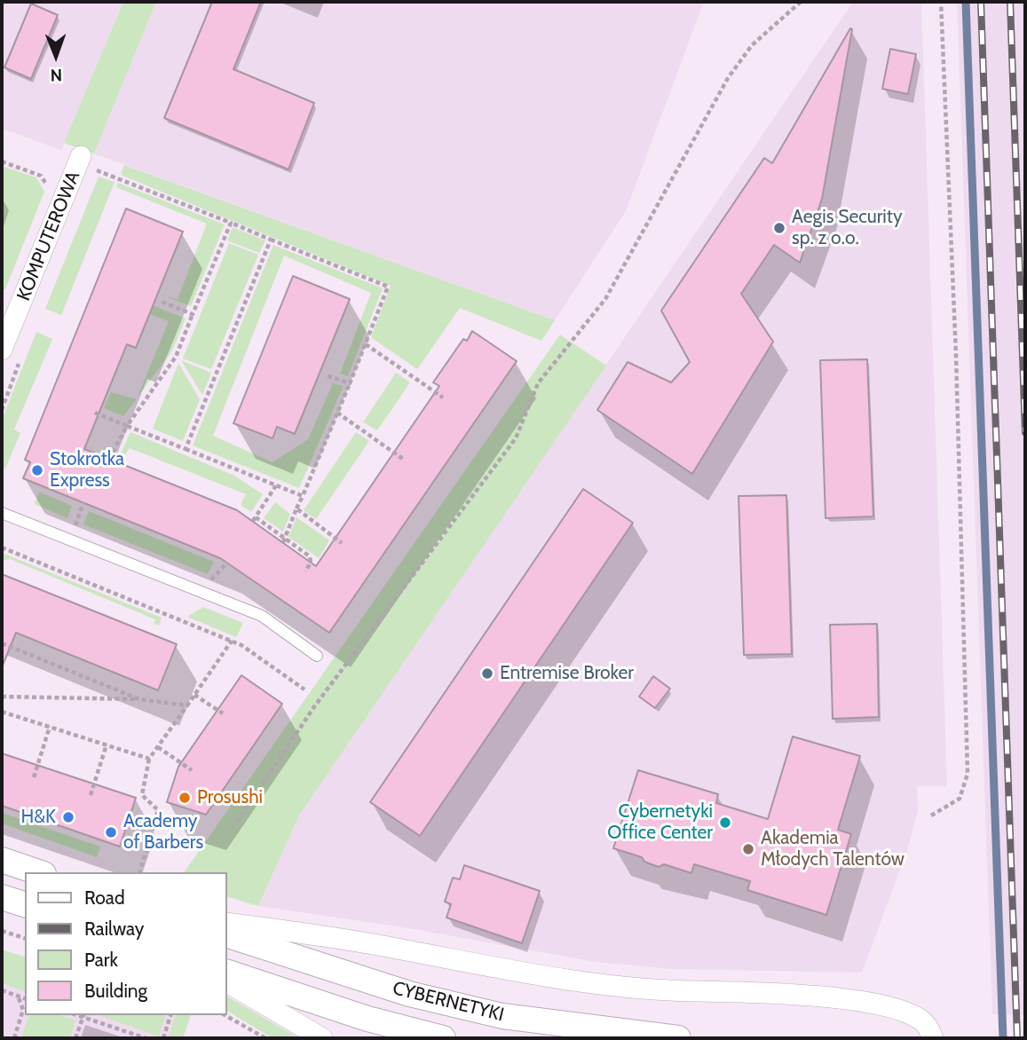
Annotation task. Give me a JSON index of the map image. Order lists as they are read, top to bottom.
{
  "streets": {
    "street": ["KOMPUTEROWA", "CYBERNETYKI"]
  },
  "places": [
    "Aegis Security sp. z o.o.",
    "Stokrotka Express",
    "Entremise Broker",
    "Prosushi",
    "H&K",
    "Cybernetyki Office Center",
    "Academy of Barbers",
    "Akademia Młodych Talentów"
  ],
  "legend": [
    "Road",
    "Railway",
    "Park",
    "Building"
  ],
  "north": "bottom"
}
